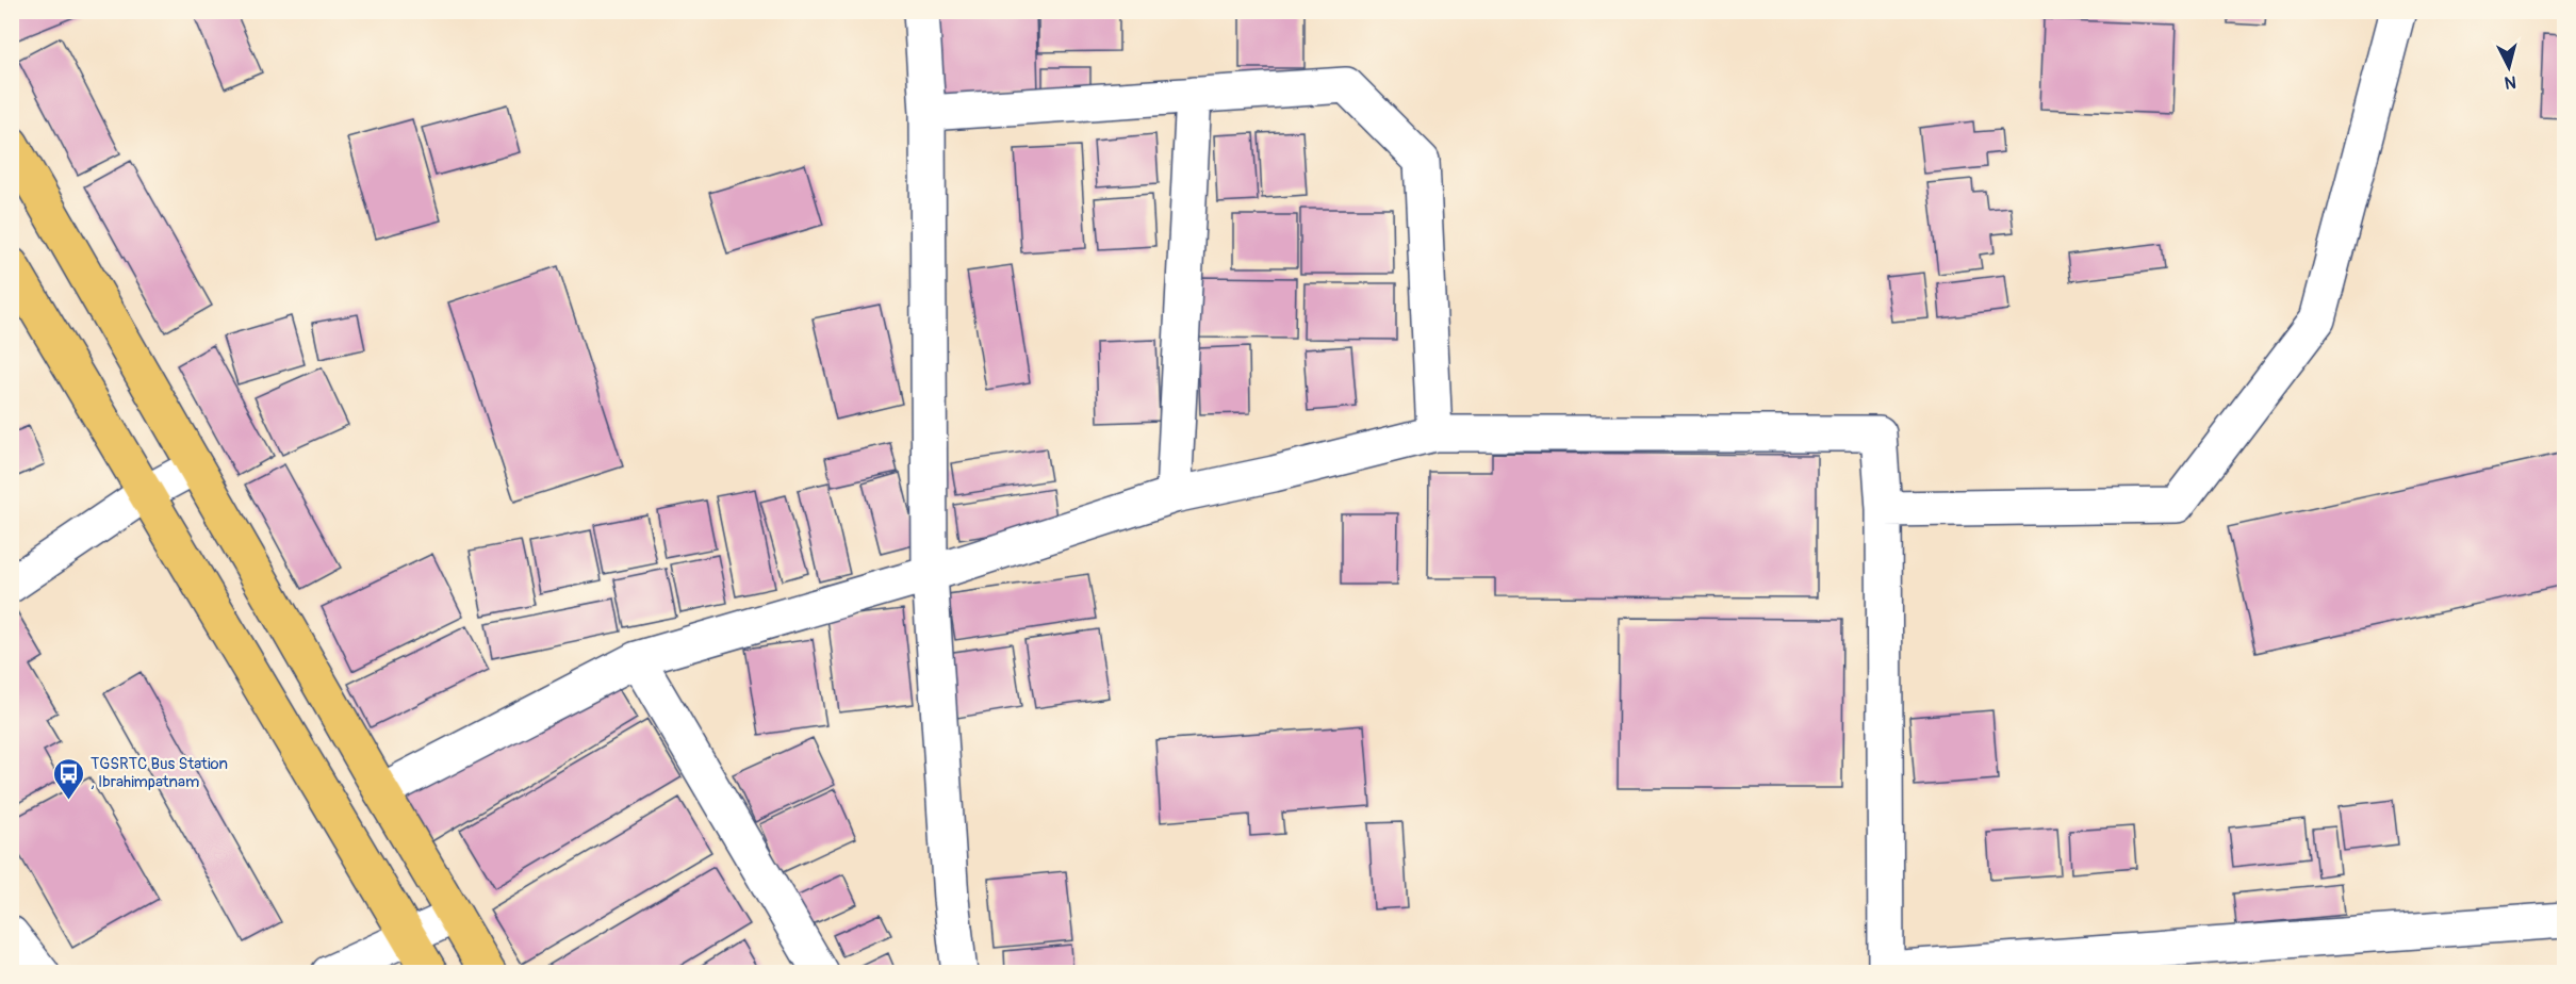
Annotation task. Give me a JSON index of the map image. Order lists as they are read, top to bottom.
{
  "places": {
    "bus stop": ["TGSRTC Bus Station , Ibrahimpatnam"]
  },
  "north": "bottom"
}
